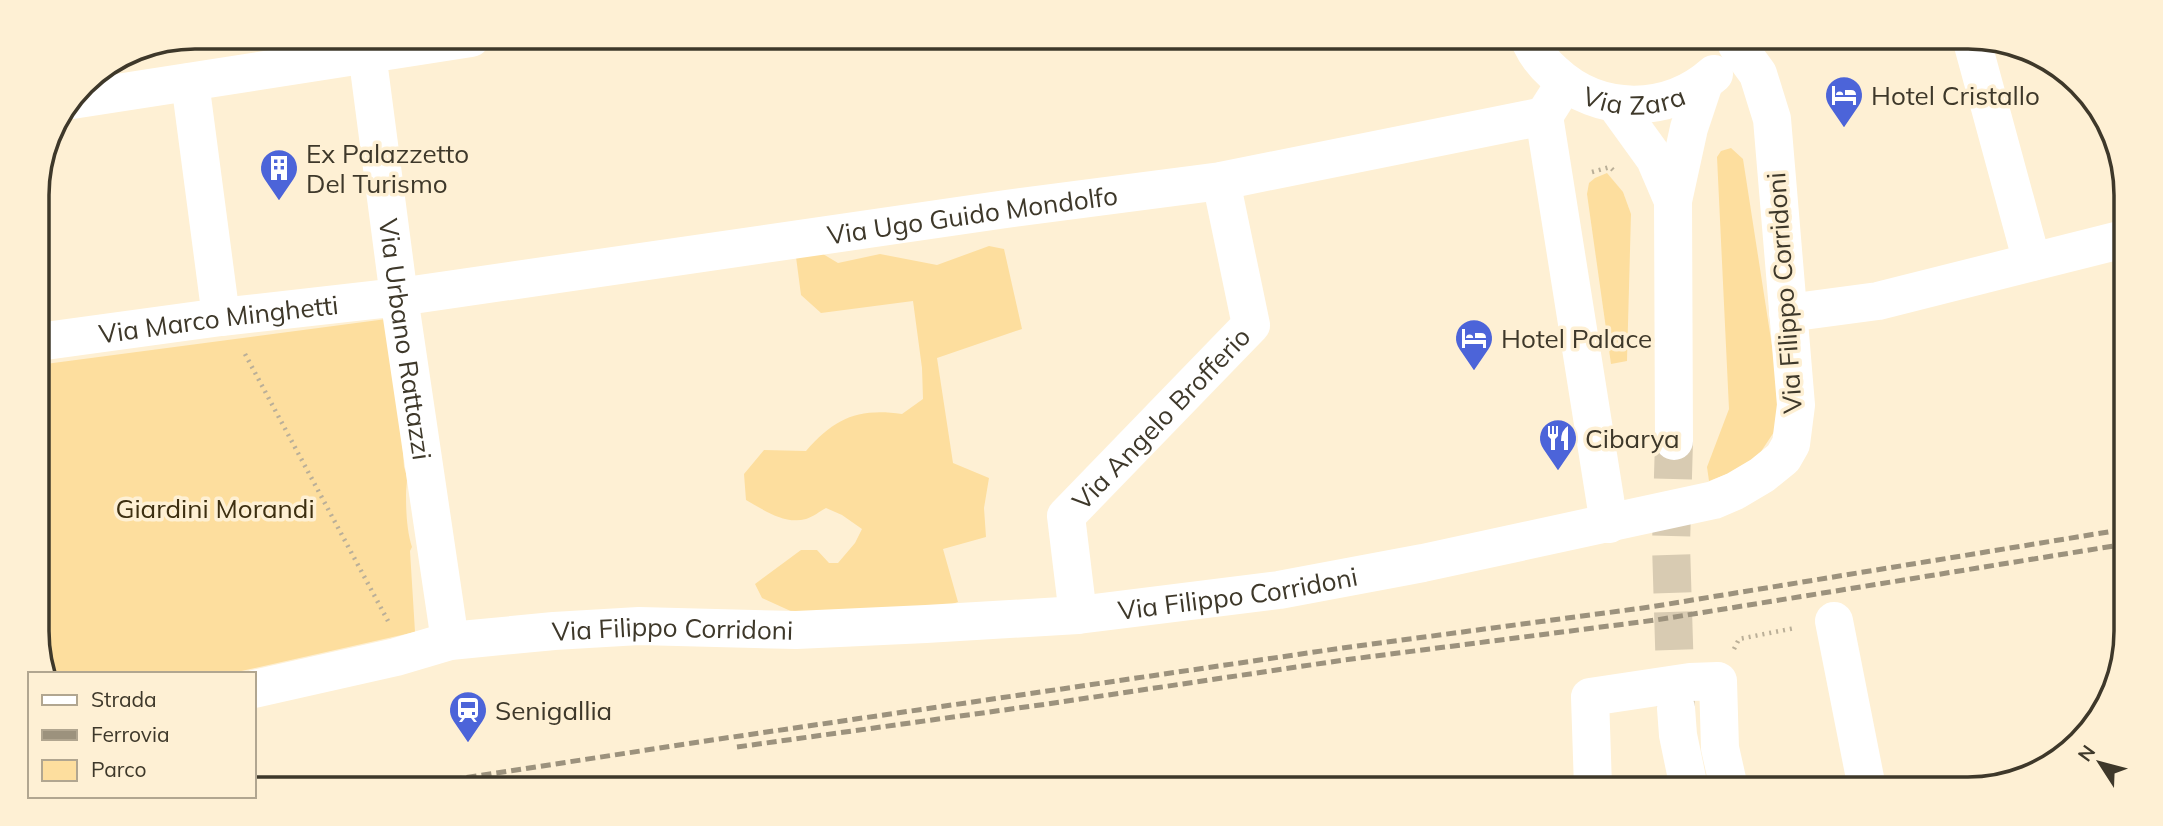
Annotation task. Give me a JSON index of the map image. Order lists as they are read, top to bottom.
{
  "streets": {
    "street": [
      "Via Zara",
      "Via Ugo Guido Mondolfo",
      "Via Filippo Corridoni",
      "Via Marco Minghetti",
      "Via Urbano Rattazzi",
      "Via Angelo Brofferio"
    ]
  },
  "crossings": [
    ["Via Ugo Guido Mondolfo", "Via Marco Minghetti"],
    ["Via Ugo Guido Mondolfo", "Via Urbano Rattazzi"],
    ["Via Ugo Guido Mondolfo", "Via Angelo Brofferio"],
    ["Via Filippo Corridoni", "Via Urbano Rattazzi"],
    ["Via Filippo Corridoni", "Via Angelo Brofferio"],
    ["Via Marco Minghetti", "Via Urbano Rattazzi"]
  ],
  "parks": ["Giardini Morandi"],
  "places": {
    "hotel": ["Hotel Cristallo", "Hotel Palace"],
    "building": ["Ex Palazzetto Del Turismo"],
    "restaurant": ["Cibarya"],
    "station": ["Senigallia"]
  },
  "legend": ["Strada", "Ferrovia", "Parco"],
  "north": "top left"
}
